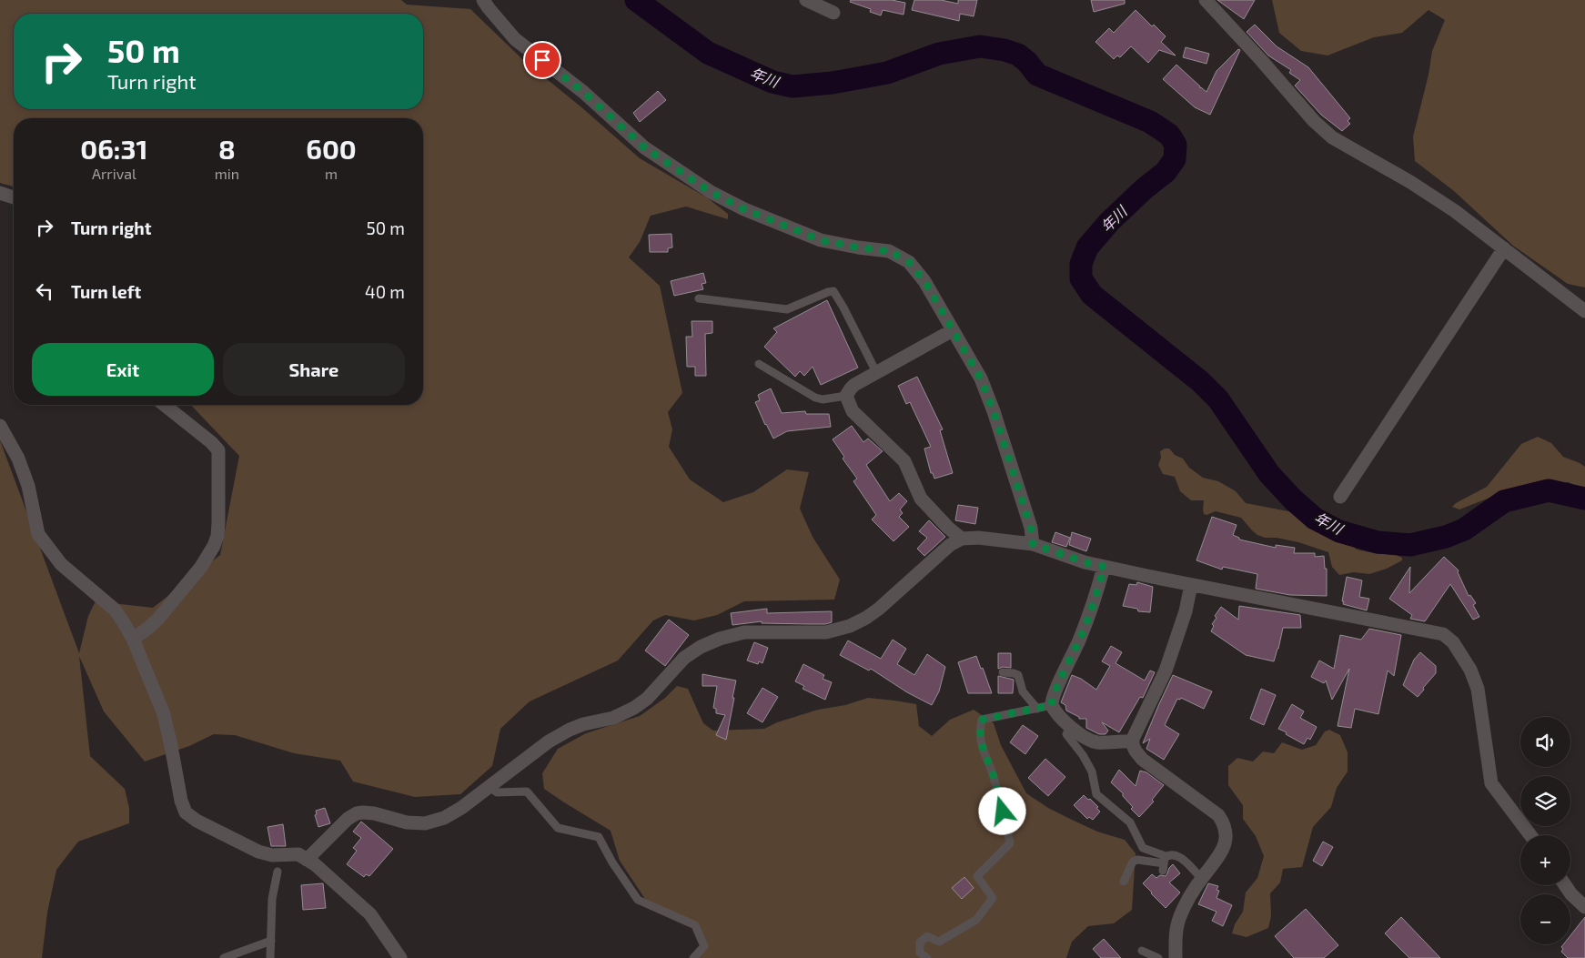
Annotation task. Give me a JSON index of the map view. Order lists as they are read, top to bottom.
{
  "water": ["年川"],
  "page": {
    "turn": ["50 m", "Turn right"],
    "eta": [
      "06:31",
      "Arrival",
      "8",
      "min",
      "600",
      "m"
    ],
    "list": [
      {
        "name": "Turn right",
        "value": "50 m"
      },
      {
        "name": "Turn left",
        "value": "40 m"
      }
    ],
    "buttons": ["Exit", "Share"],
    "map_buttons": ["+", "−"]
  }
}
